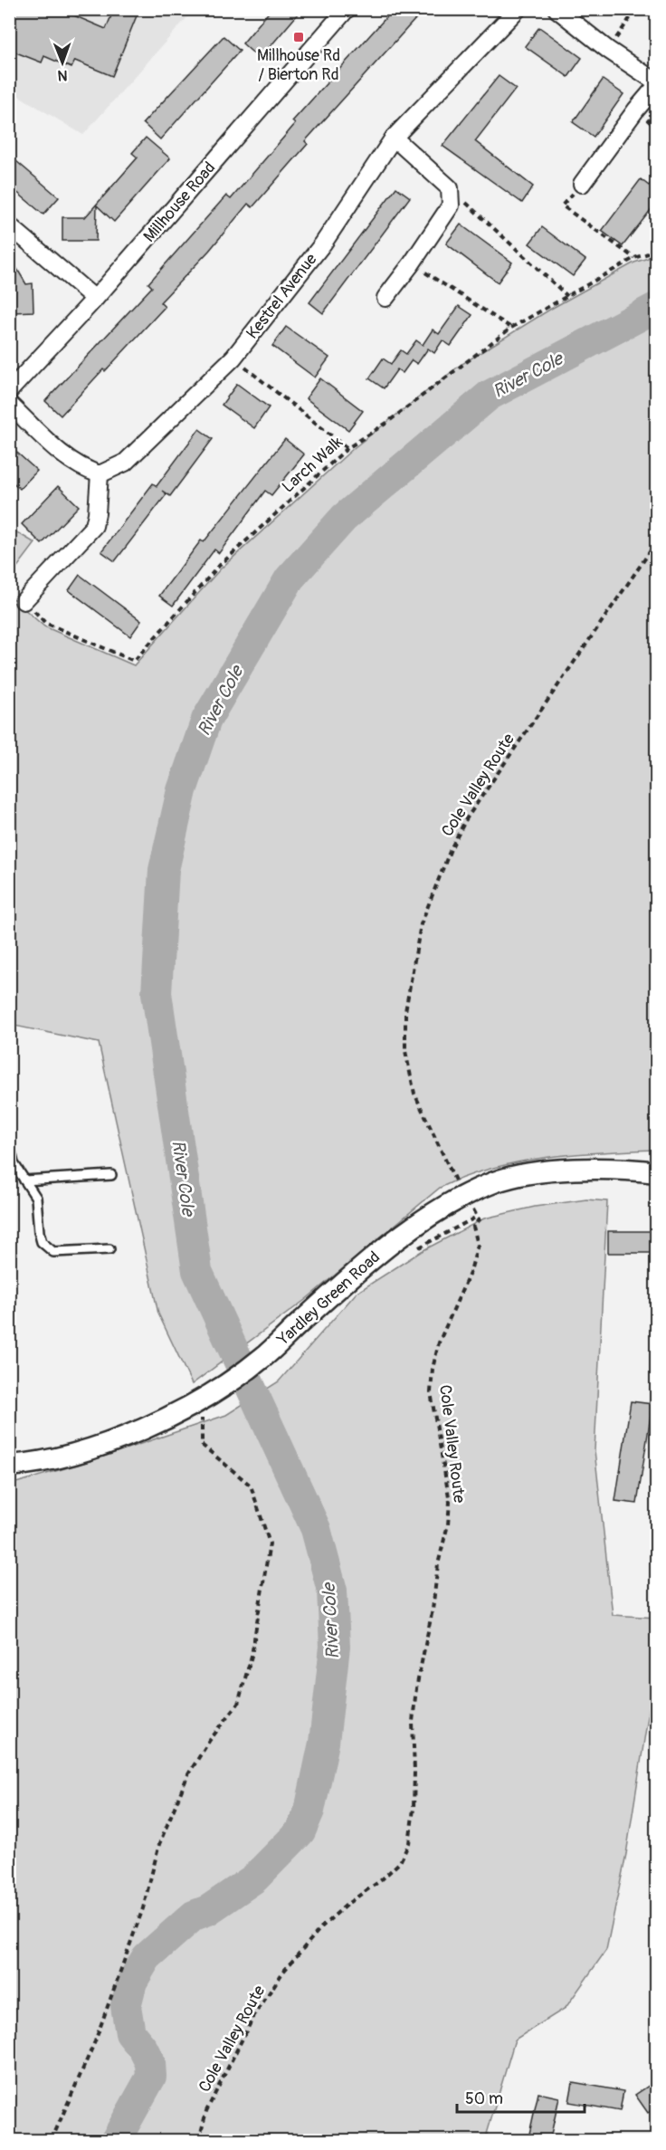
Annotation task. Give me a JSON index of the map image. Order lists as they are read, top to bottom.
{
  "streets": {
    "street": ["Millhouse Road", "Kestrel Avenue", "Yardley Green Road"],
    "path": ["Larch Walk", "Cole Valley Route"]
  },
  "crossings": [
    ["Cole Valley Route", "Yardley Green Road"]
  ],
  "water": ["River Cole"],
  "places": {
    "transit": ["Millhouse Rd / Bierton Rd"]
  },
  "scale_bar": "50 m",
  "north": "bottom"
}
